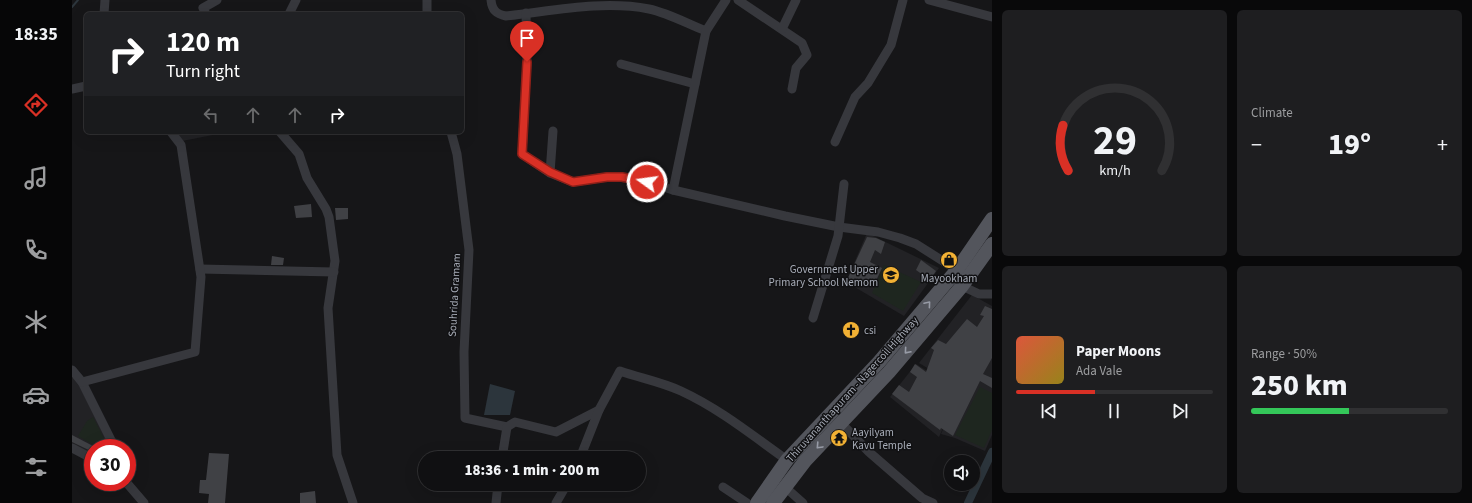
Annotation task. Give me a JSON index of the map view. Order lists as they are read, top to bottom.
{
  "streets": {
    "main road": ["Thiruvananthapuram - Nagercoil Highway"],
    "street": ["Souhrida Gramam"]
  },
  "places": {
    "shop": ["Mayookham"],
    "school or university": ["Government Upper Primary School Nemom"],
    "church": ["csi"],
    "temple": ["Aayilyam Kavu Temple"]
  },
  "page": {
    "tabs": "18:35",
    "tile": [
      "Climate",
      ["Range · 50%", "250 km"]
    ],
    "turn": ["120 m", "Turn right"],
    "heat": ["−", "19°", "+"],
    "song": ["Paper Moons", "Ada Vale"],
    "limit": "30",
    "trip": "18:36 · 1 min · 200 m",
    "gauge": ["29", "km/h"]
  }
}
